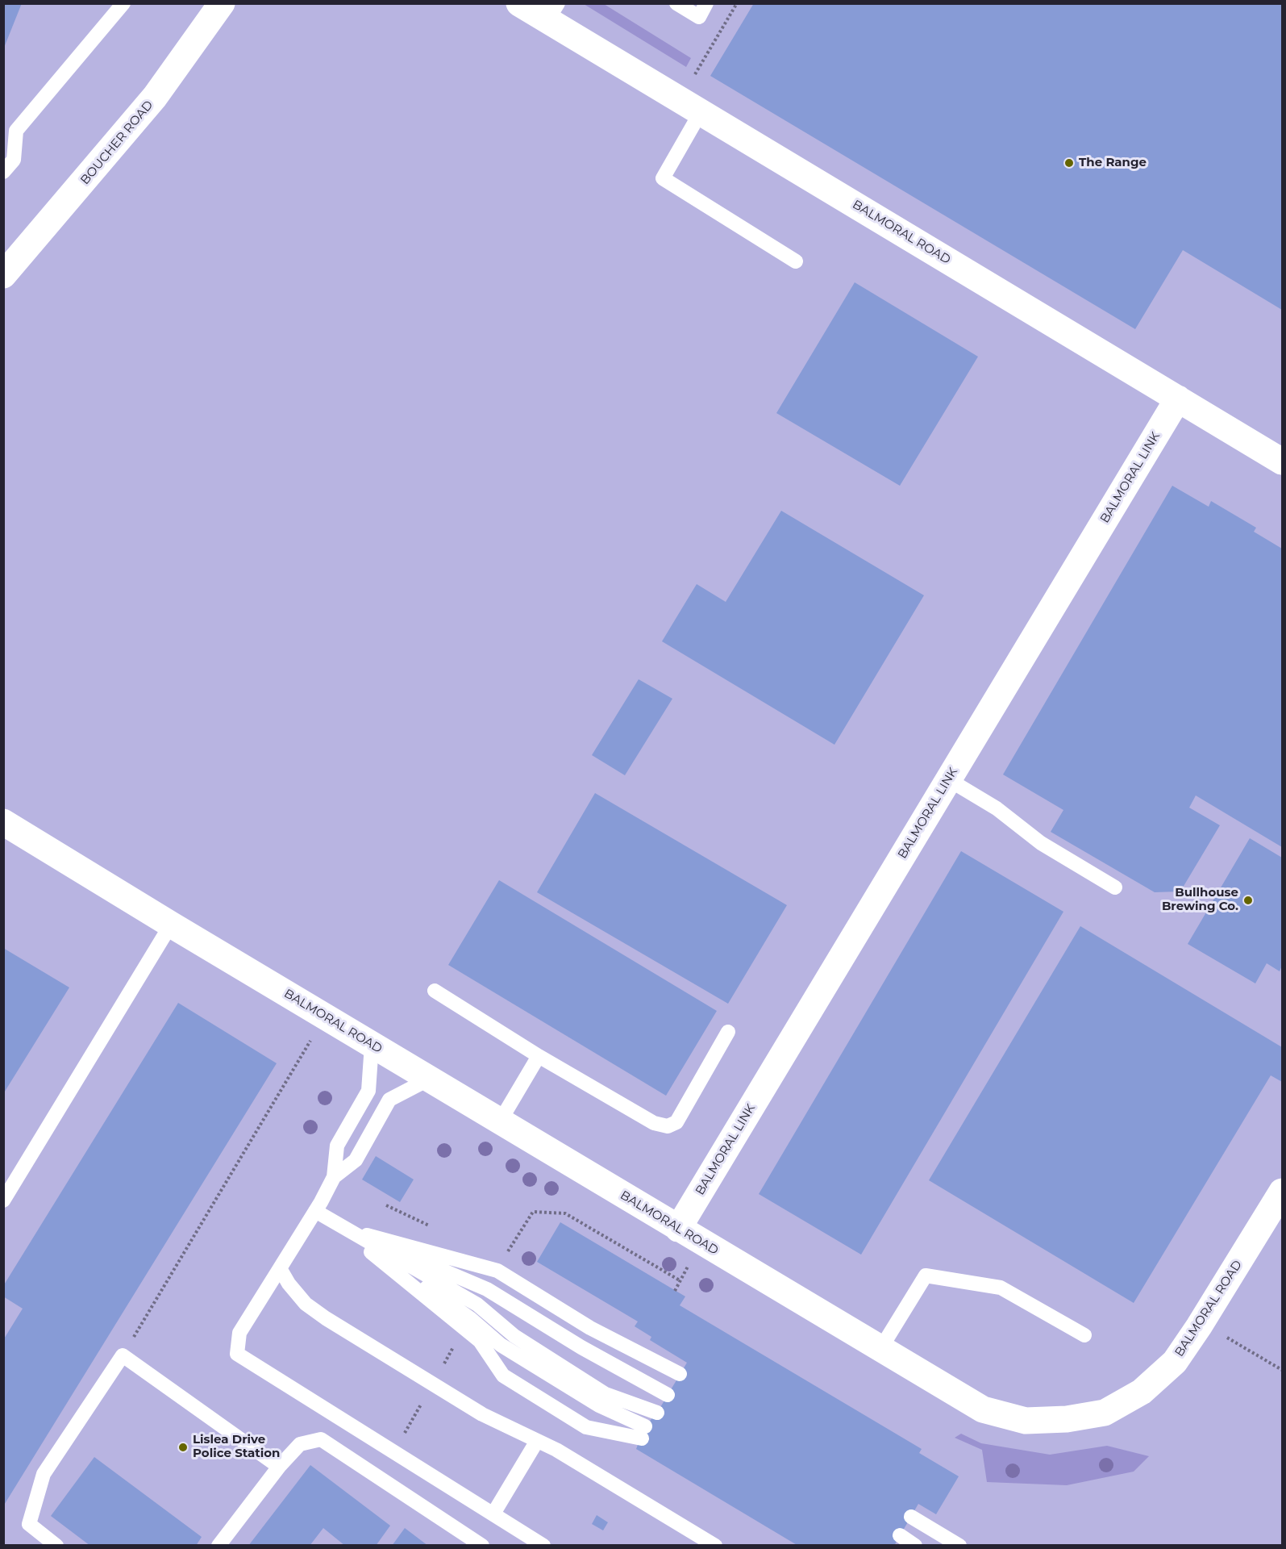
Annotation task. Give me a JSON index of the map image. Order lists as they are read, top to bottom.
{
  "streets": {
    "street": ["BOUCHER ROAD", "BALMORAL ROAD", "BALMORAL LINK"]
  },
  "crossings": [
    ["BALMORAL ROAD", "BALMORAL LINK"]
  ],
  "places": ["The Range", "Bullhouse Brewing Co.", "Lislea Drive Police Station"]
}
